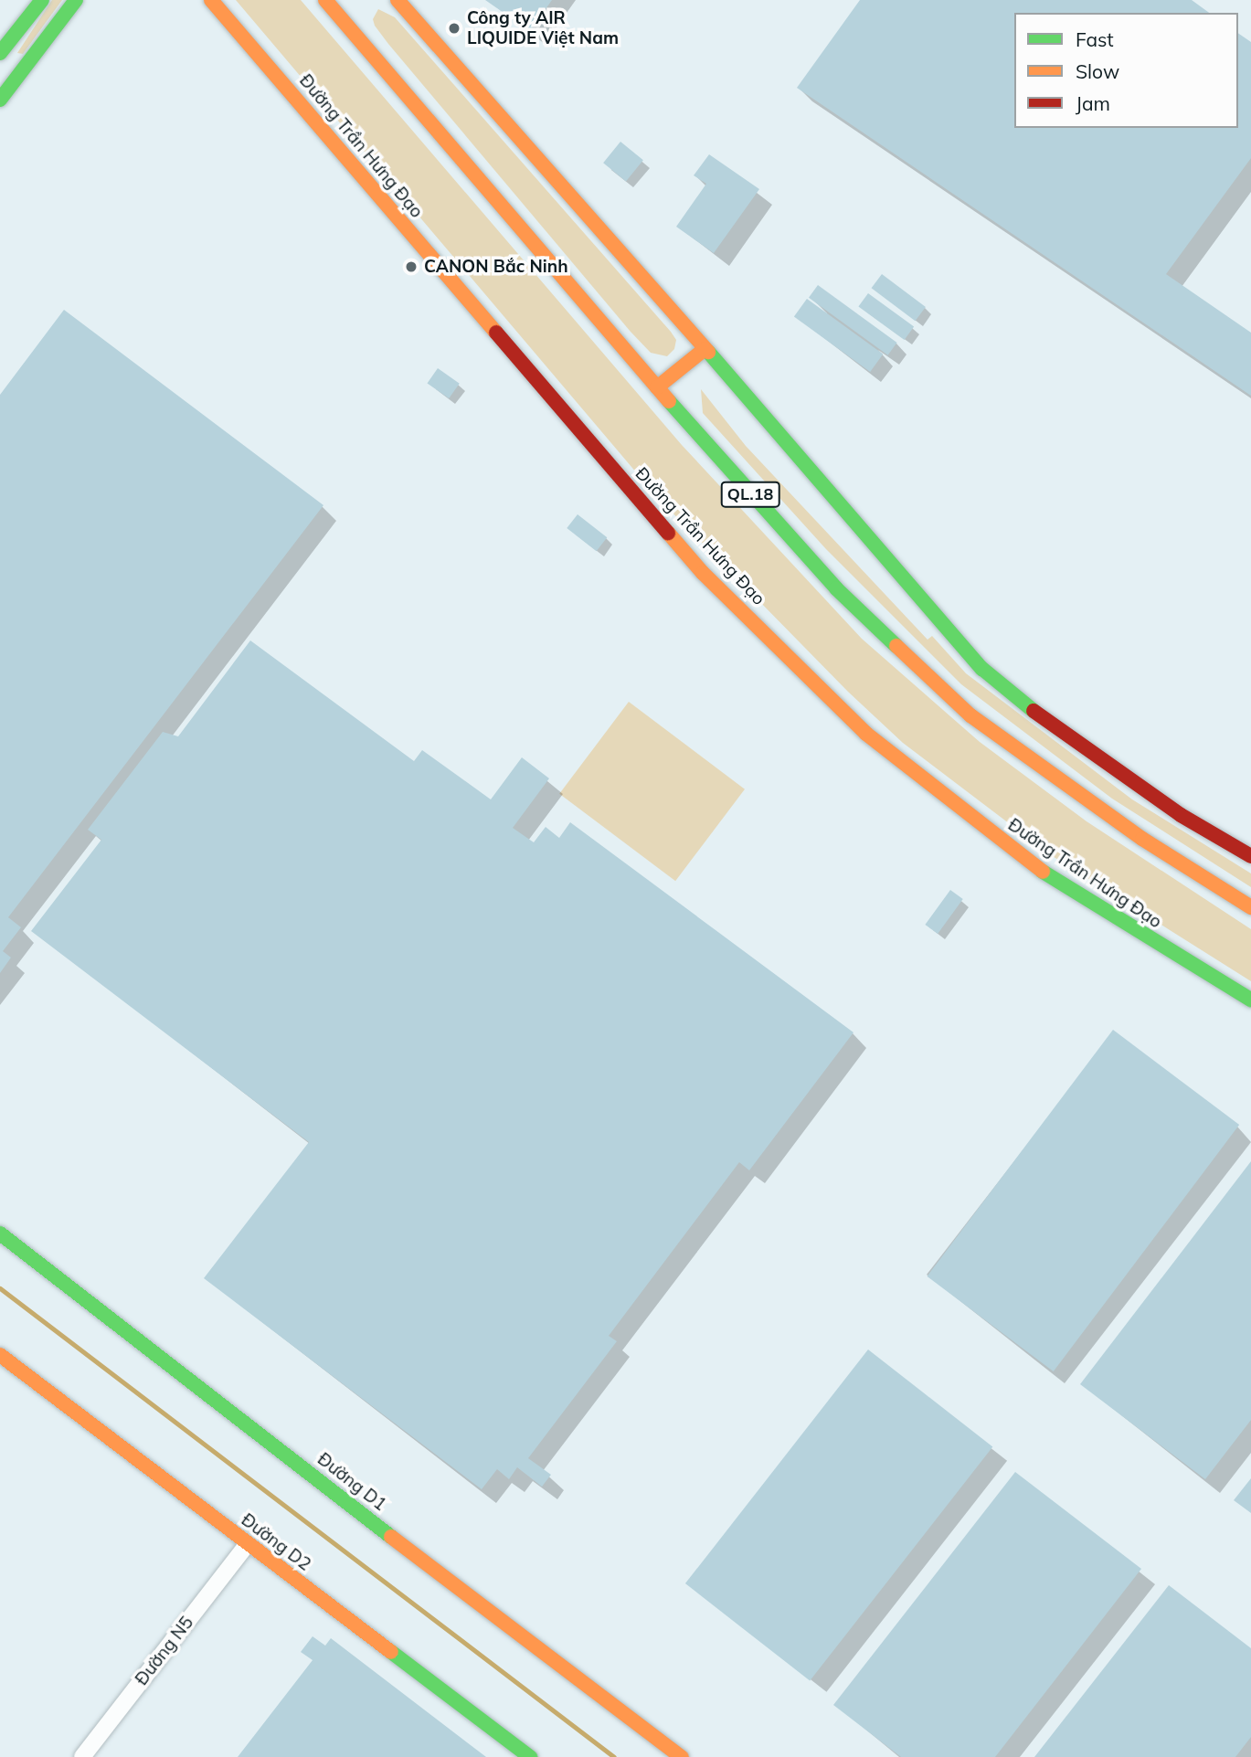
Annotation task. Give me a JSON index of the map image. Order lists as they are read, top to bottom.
{
  "streets": {
    "main road": [
      "Đường Trần Hưng Đạo",
      "QL.18",
      "Đường D1",
      "Đường D2"
    ],
    "street": ["Đường N5"]
  },
  "crossings": [
    ["Đường D2", "Đường N5"]
  ],
  "places": ["Công ty AIR LIQUIDE Việt Nam", "CANON Bắc Ninh"],
  "legend": ["Fast", "Slow", "Jam"]
}
